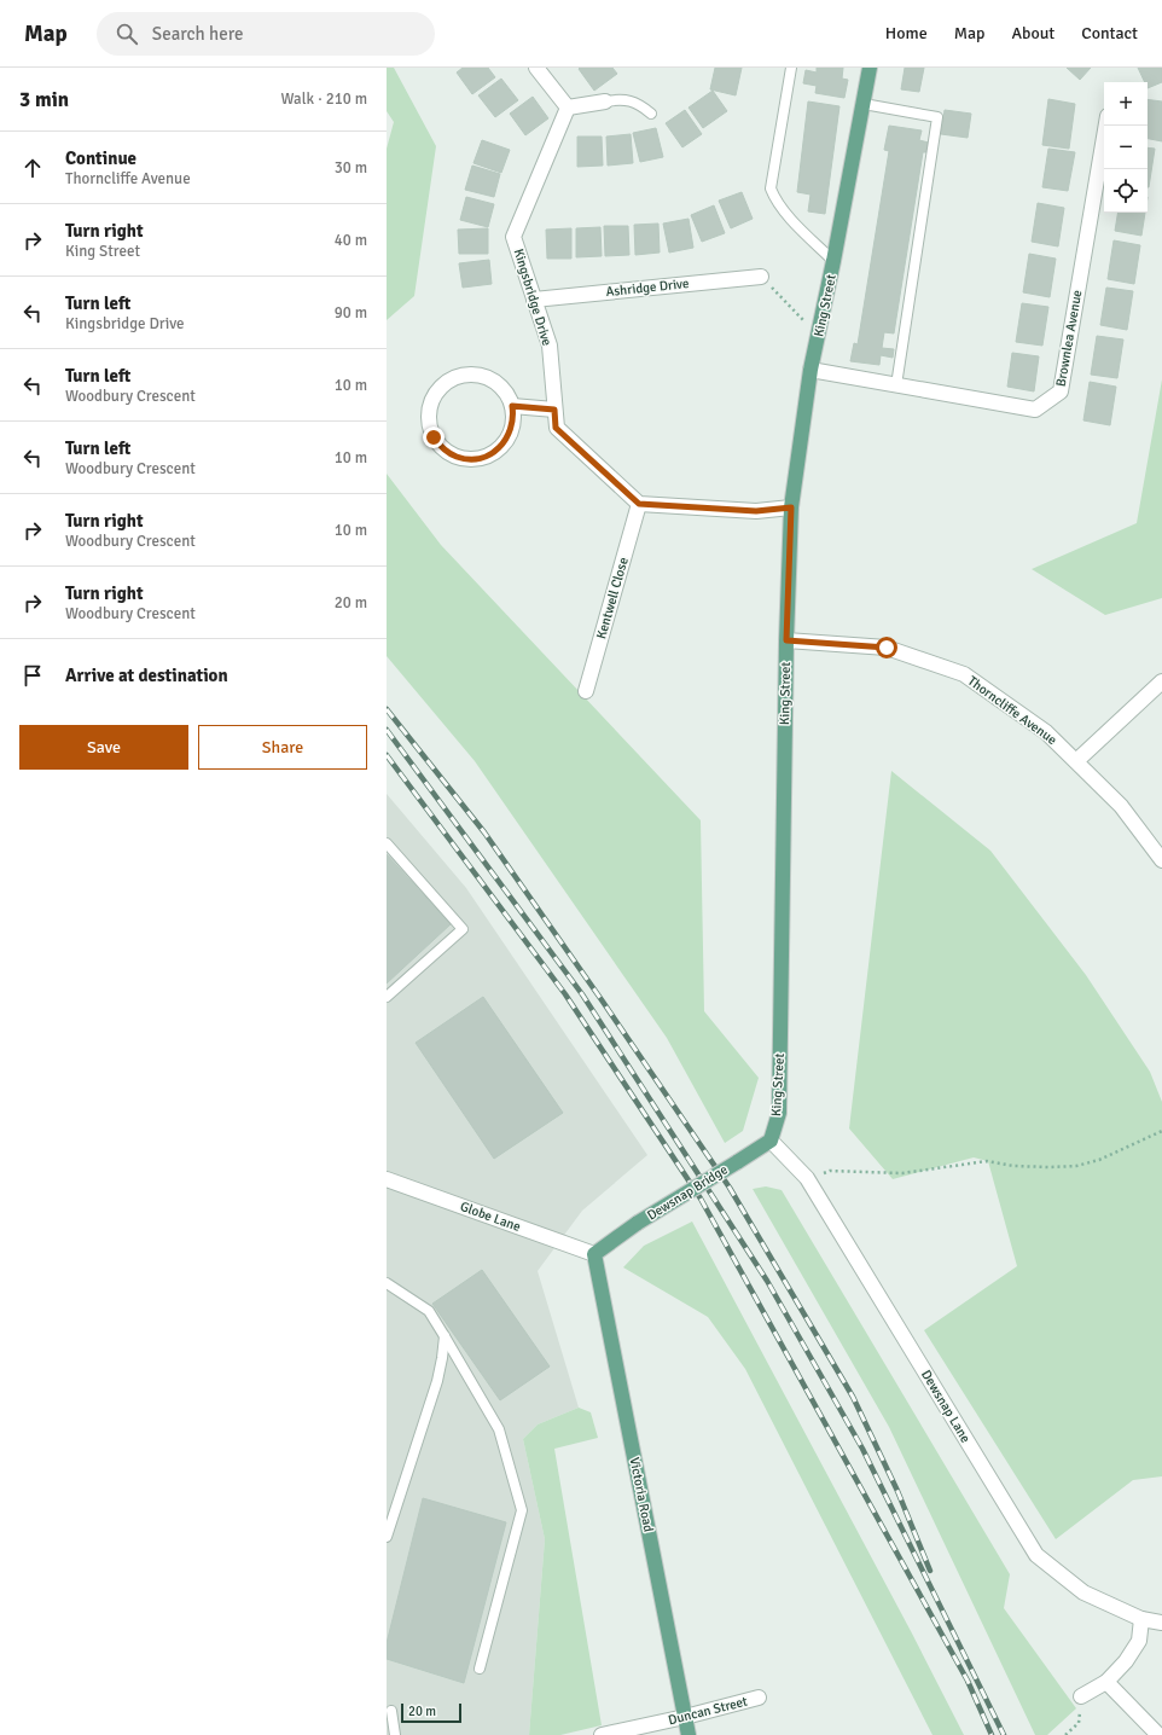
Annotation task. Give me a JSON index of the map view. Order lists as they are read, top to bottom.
{
  "streets": {
    "main road": ["King Street", "Dewsnap Bridge", "Victoria Road"],
    "street": [
      "Ashridge Drive",
      "Kingsbridge Drive",
      "Brownlea Avenue",
      "Kentwell Close",
      "Thorncliffe Avenue",
      "Globe Lane",
      "Dewsnap Lane",
      "Duncan Street"
    ]
  },
  "crossings": [
    ["Ashridge Drive", "Kingsbridge Drive"],
    ["Kingsbridge Drive", "Kentwell Close"],
    ["King Street", "Brownlea Avenue"],
    ["King Street", "Thorncliffe Avenue"],
    ["King Street", "Dewsnap Bridge"],
    ["King Street", "Dewsnap Lane"],
    ["Dewsnap Bridge", "Globe Lane"],
    ["Dewsnap Bridge", "Dewsnap Lane"],
    ["Dewsnap Bridge", "Victoria Road"],
    ["Globe Lane", "Victoria Road"],
    ["Victoria Road", "Duncan Street"]
  ],
  "scale_bar": "20 m",
  "page": {
    "header": "Map",
    "search": "Search here",
    "nav": [
      "Home",
      "Map",
      "About",
      "Contact"
    ],
    "heading": ["3 min", "Walk · 210 m"],
    "map_buttons": ["+", "−"],
    "list": [
      ["Continue", "Thorncliffe Avenue", "30 m"],
      ["Turn right", "King Street", "40 m"],
      ["Turn left", "Kingsbridge Drive", "90 m"],
      ["Turn left", "Woodbury Crescent", "10 m"],
      ["Turn left", "Woodbury Crescent", "10 m"],
      ["Turn right", "Woodbury Crescent", "10 m"],
      ["Turn right", "Woodbury Crescent", "20 m"],
      "Arrive at destination"
    ],
    "buttons": ["Save", "Share"],
    "scale": "20 m"
  }
}
